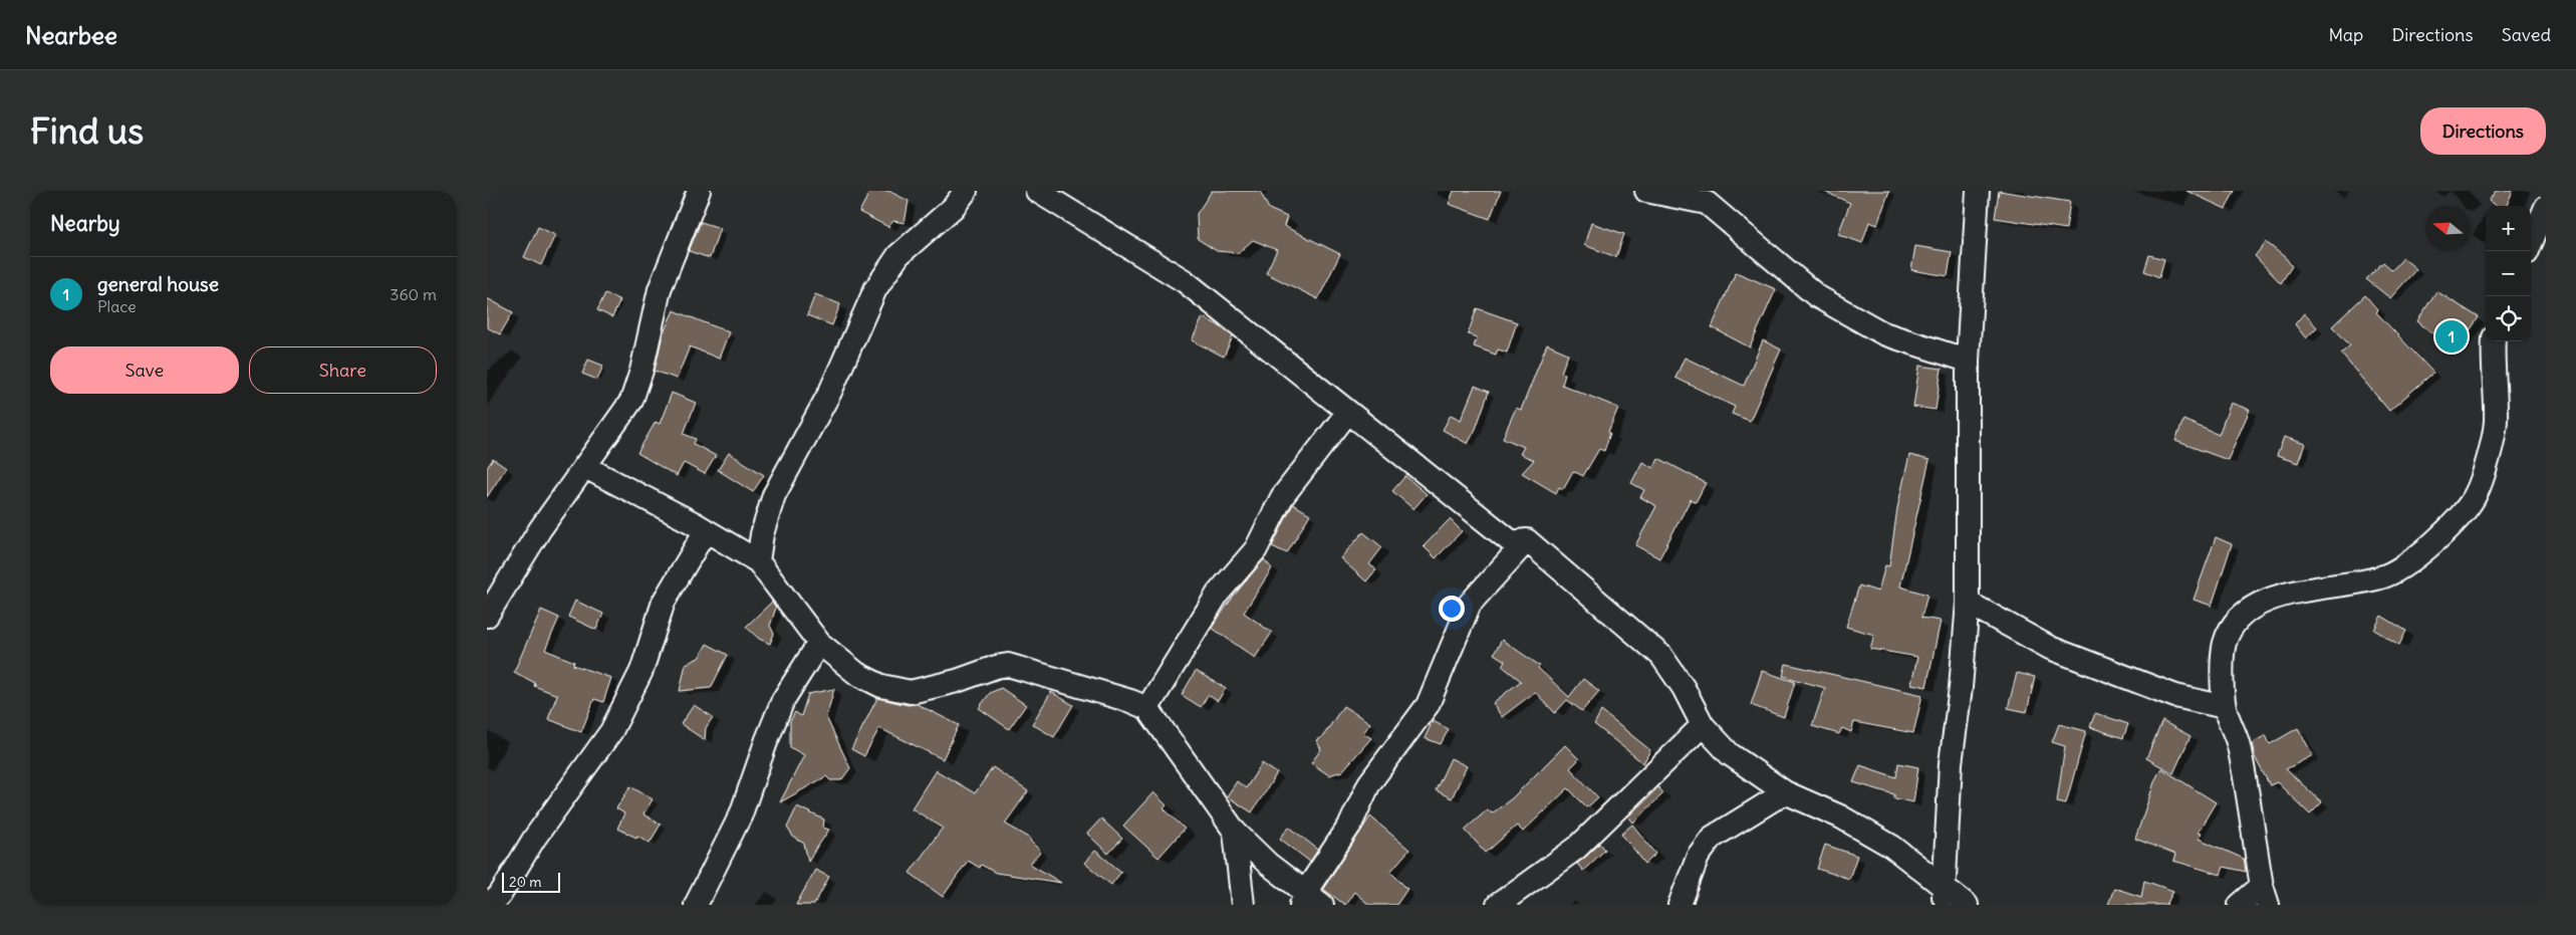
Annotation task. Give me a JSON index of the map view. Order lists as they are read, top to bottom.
{
  "scale_bar": "20 m",
  "north": "left",
  "page": {
    "header": "Nearbee",
    "nav": ["Map", "Directions", "Saved"],
    "buttons": [
      "Directions",
      ["Save", "Share"]
    ],
    "title": "Find us",
    "heading": "Nearby",
    "map_buttons": ["+", "−"],
    "list": [
      {
        "mark": "1",
        "name": "general house",
        "note": "Place",
        "value": "360 m"
      }
    ],
    "pins": "1",
    "scale": "20 m"
  }
}
